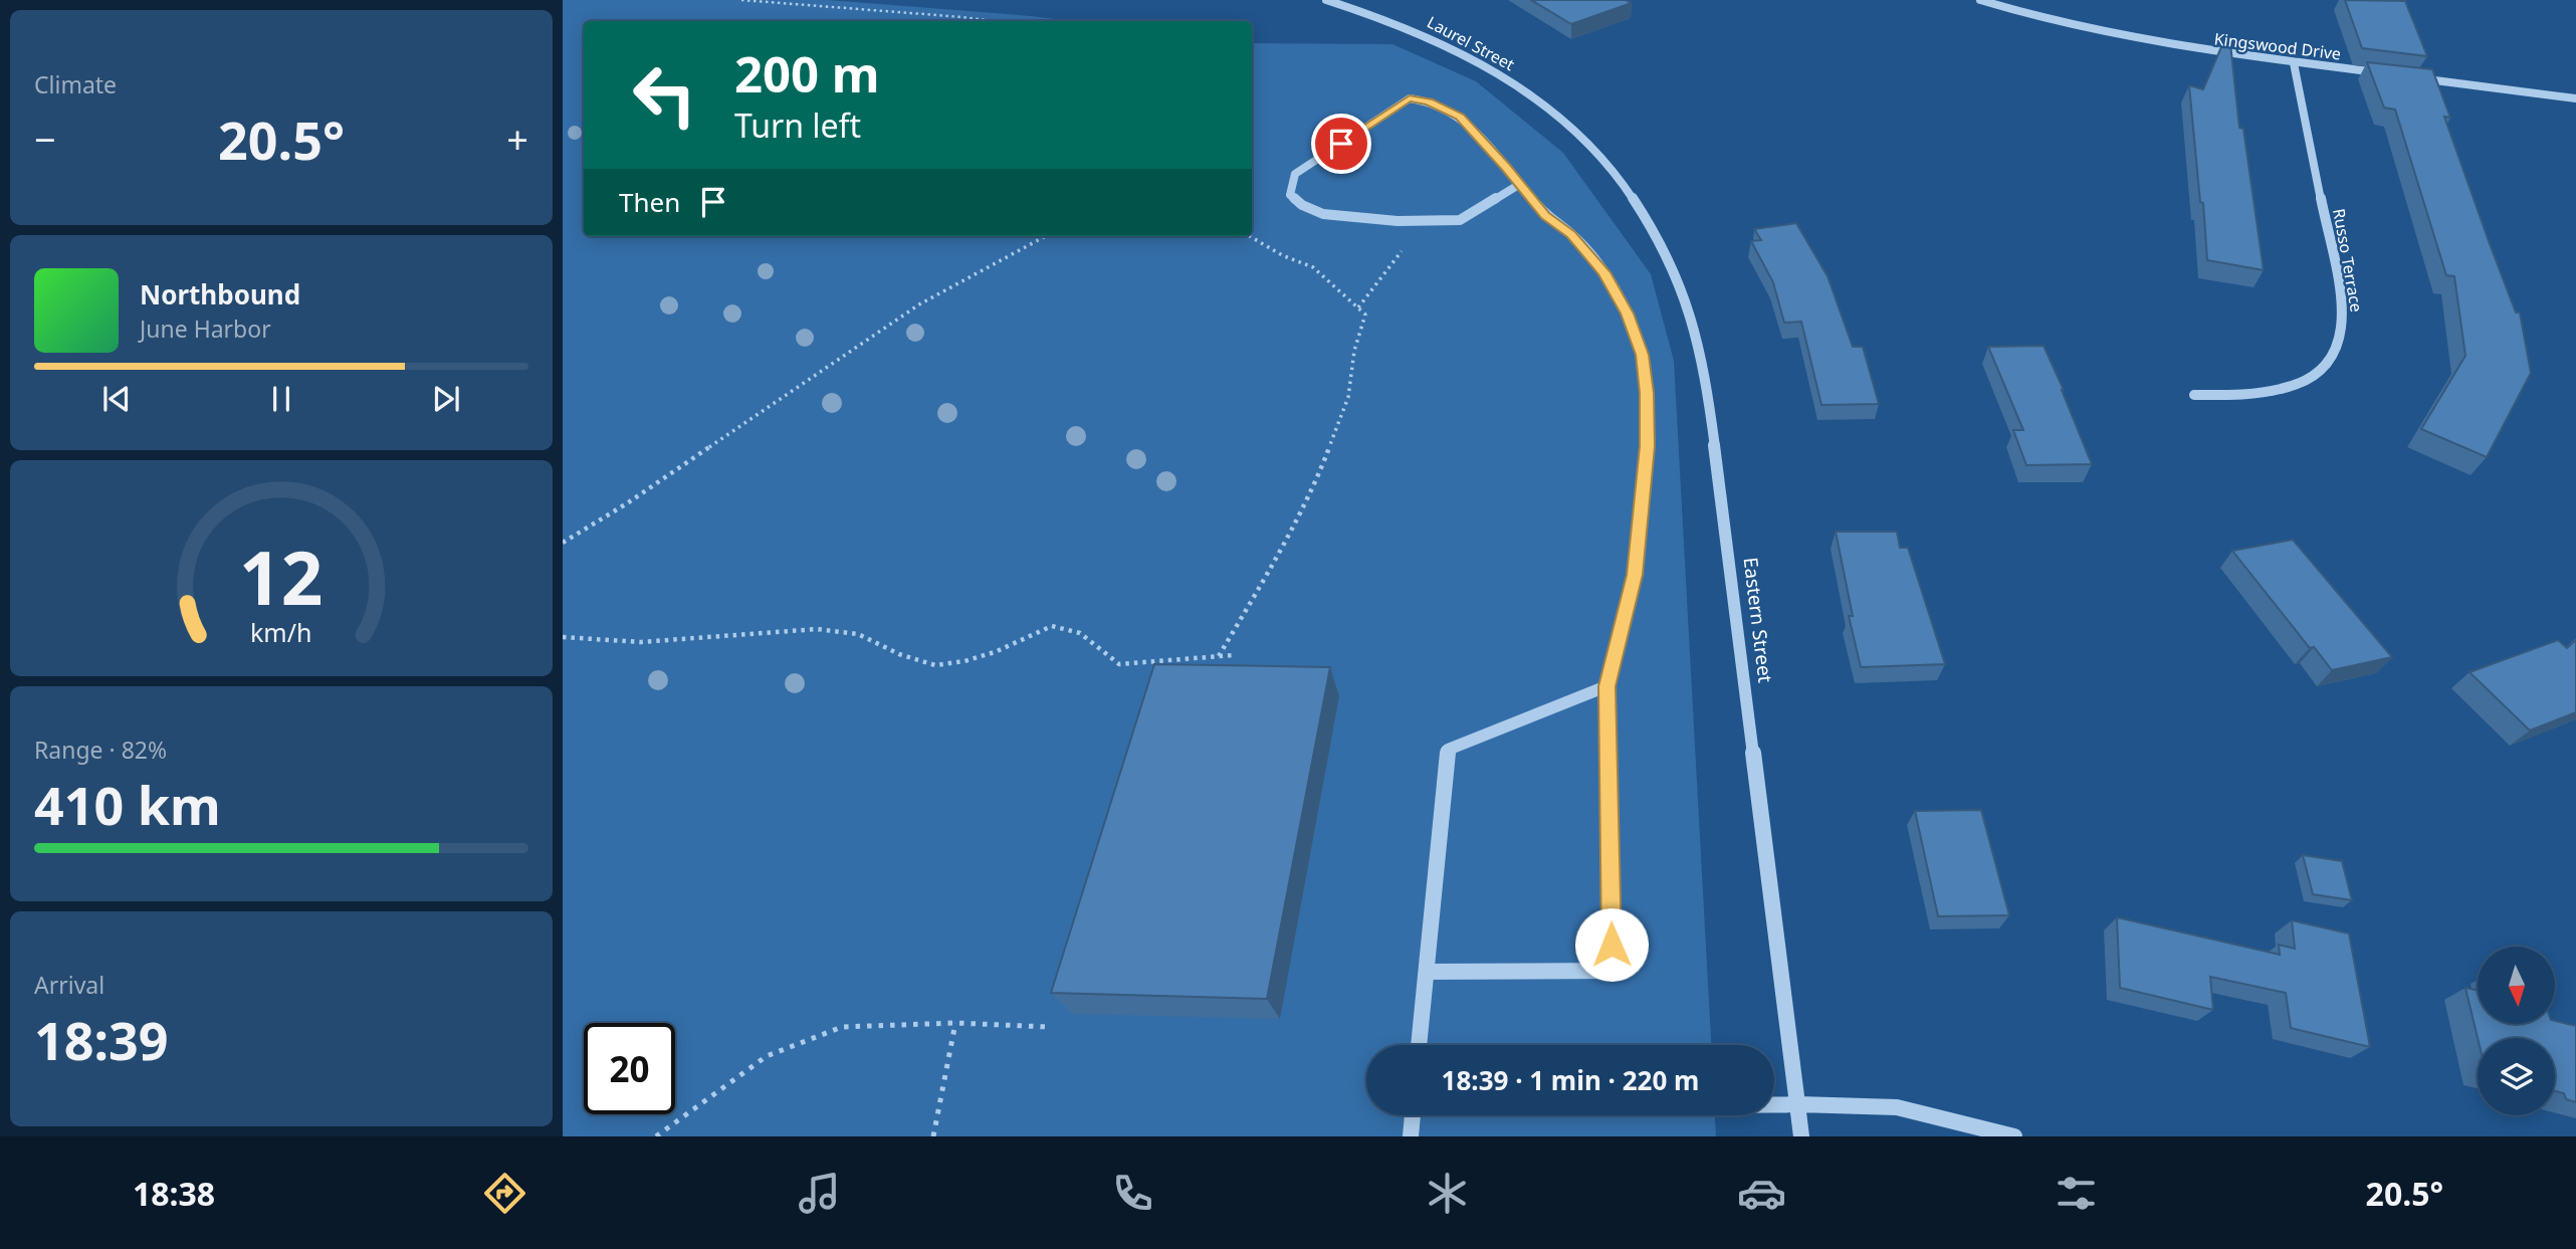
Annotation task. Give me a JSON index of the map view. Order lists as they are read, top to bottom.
{
  "streets": {
    "street": [
      "Laurel Street",
      "Kingswood Drive",
      "Russo Terrace",
      "Eastern Street"
    ]
  },
  "crossings": [
    ["Laurel Street", "Eastern Street"],
    ["Kingswood Drive", "Russo Terrace"]
  ],
  "north": "bottom",
  "page": {
    "tile": [
      "Climate",
      ["Range · 82%", "410 km"],
      ["Arrival", "18:39"]
    ],
    "turn": ["200 m", "Turn left"],
    "heat": ["−", "20.5°", "+"],
    "then": "Then",
    "song": ["Northbound", "June Harbor"],
    "limit": "20",
    "trip": "18:39 · 1 min · 220 m",
    "tabs": ["18:38", "20.5°"],
    "gauge": ["12", "km/h"]
  }
}
